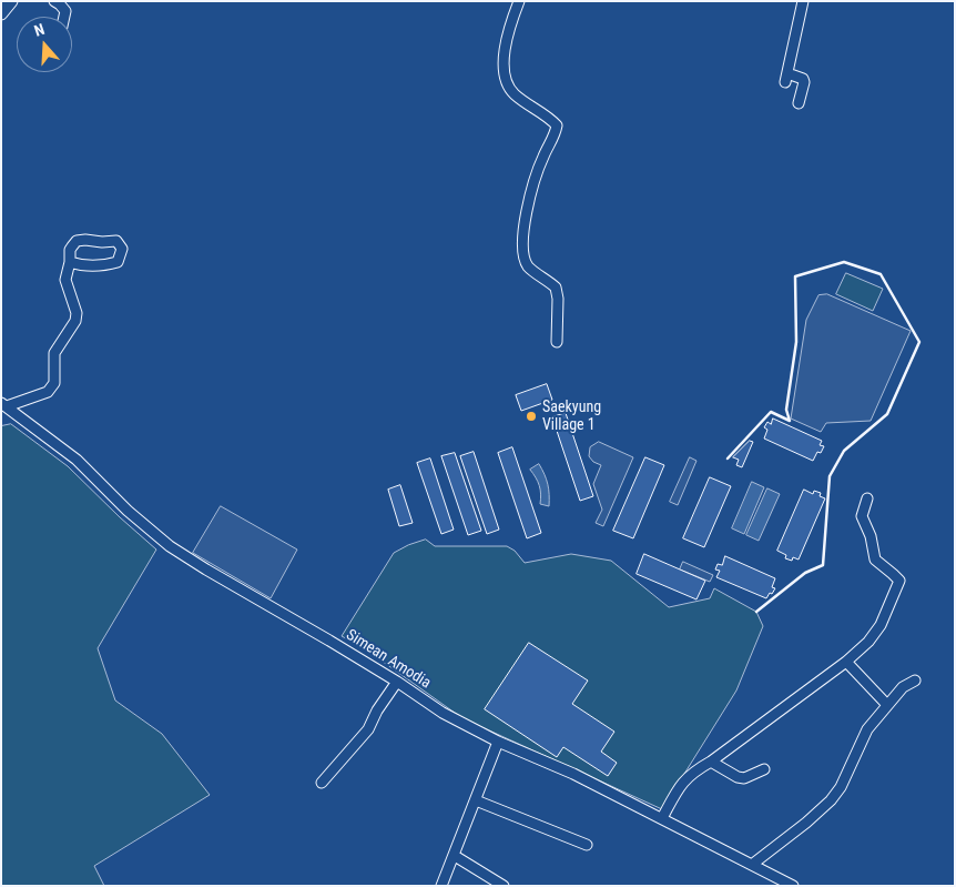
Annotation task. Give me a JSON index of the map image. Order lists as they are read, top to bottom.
{
  "streets": {
    "street": ["Simean Amodia"]
  },
  "places": ["Saekyung Village 1"],
  "north": "top"
}
